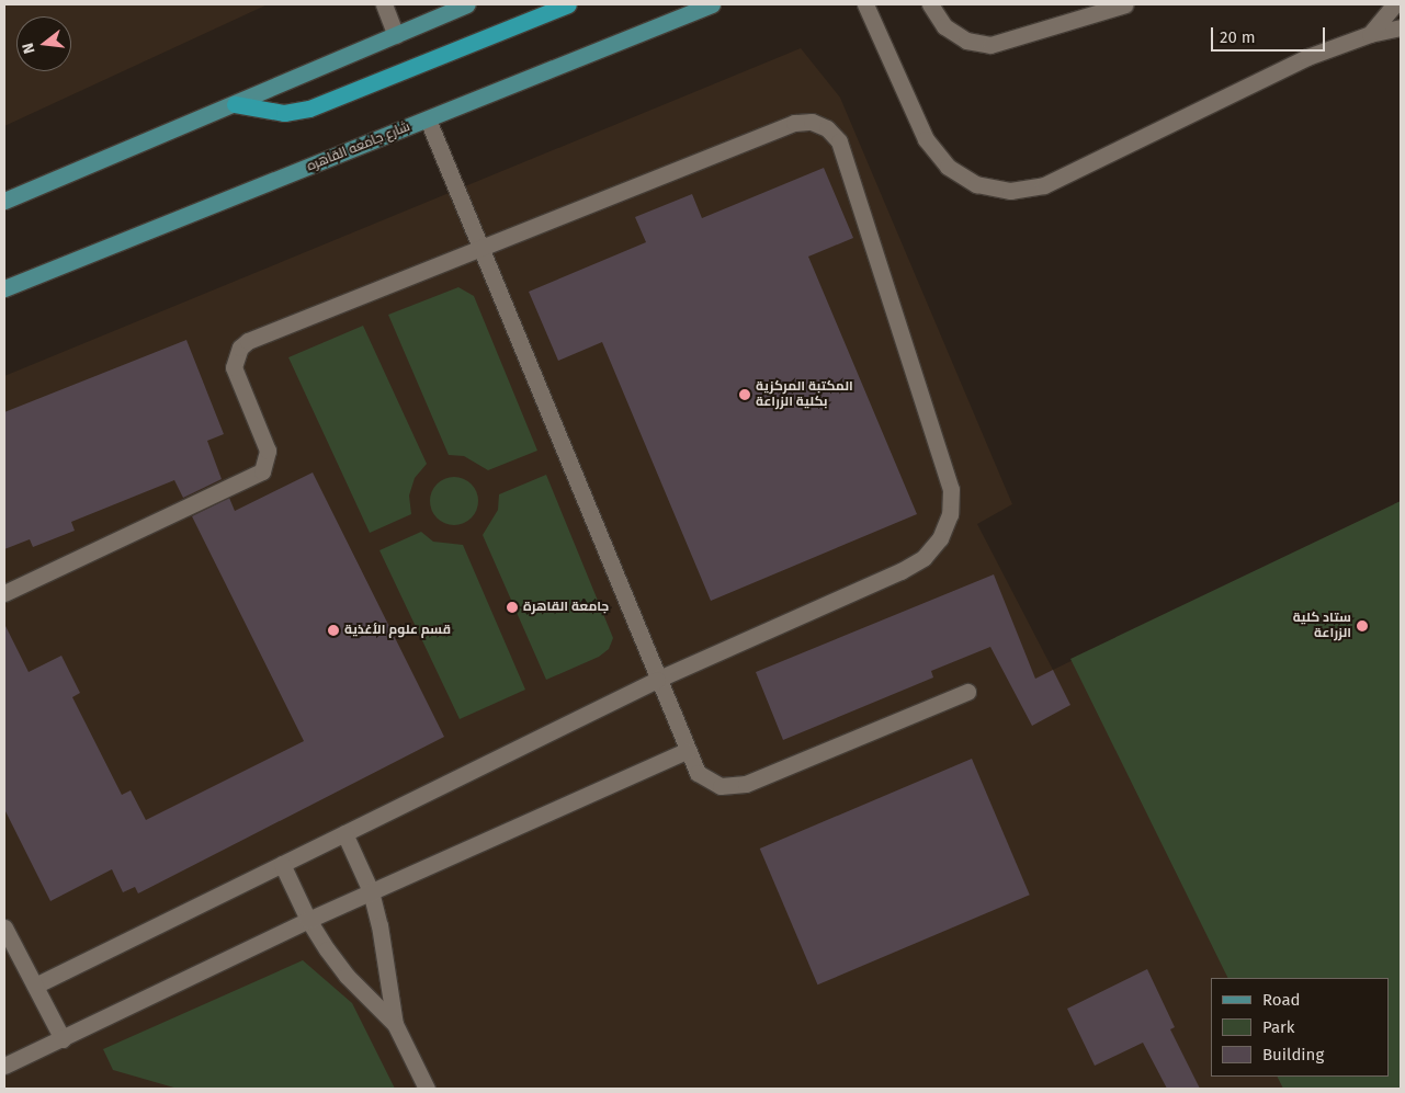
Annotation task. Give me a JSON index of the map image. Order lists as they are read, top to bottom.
{
  "streets": {
    "main road": ["شارع جامعه القاهره"]
  },
  "places": [
    "المكتبة المركزية بكلية الزراعة",
    "جامعة القاهرة",
    "ستاد كلية الزراعة",
    "قسم علوم الأغذية"
  ],
  "legend": ["Road", "Park", "Building"],
  "scale_bar": "20 m",
  "north": "left"
}
